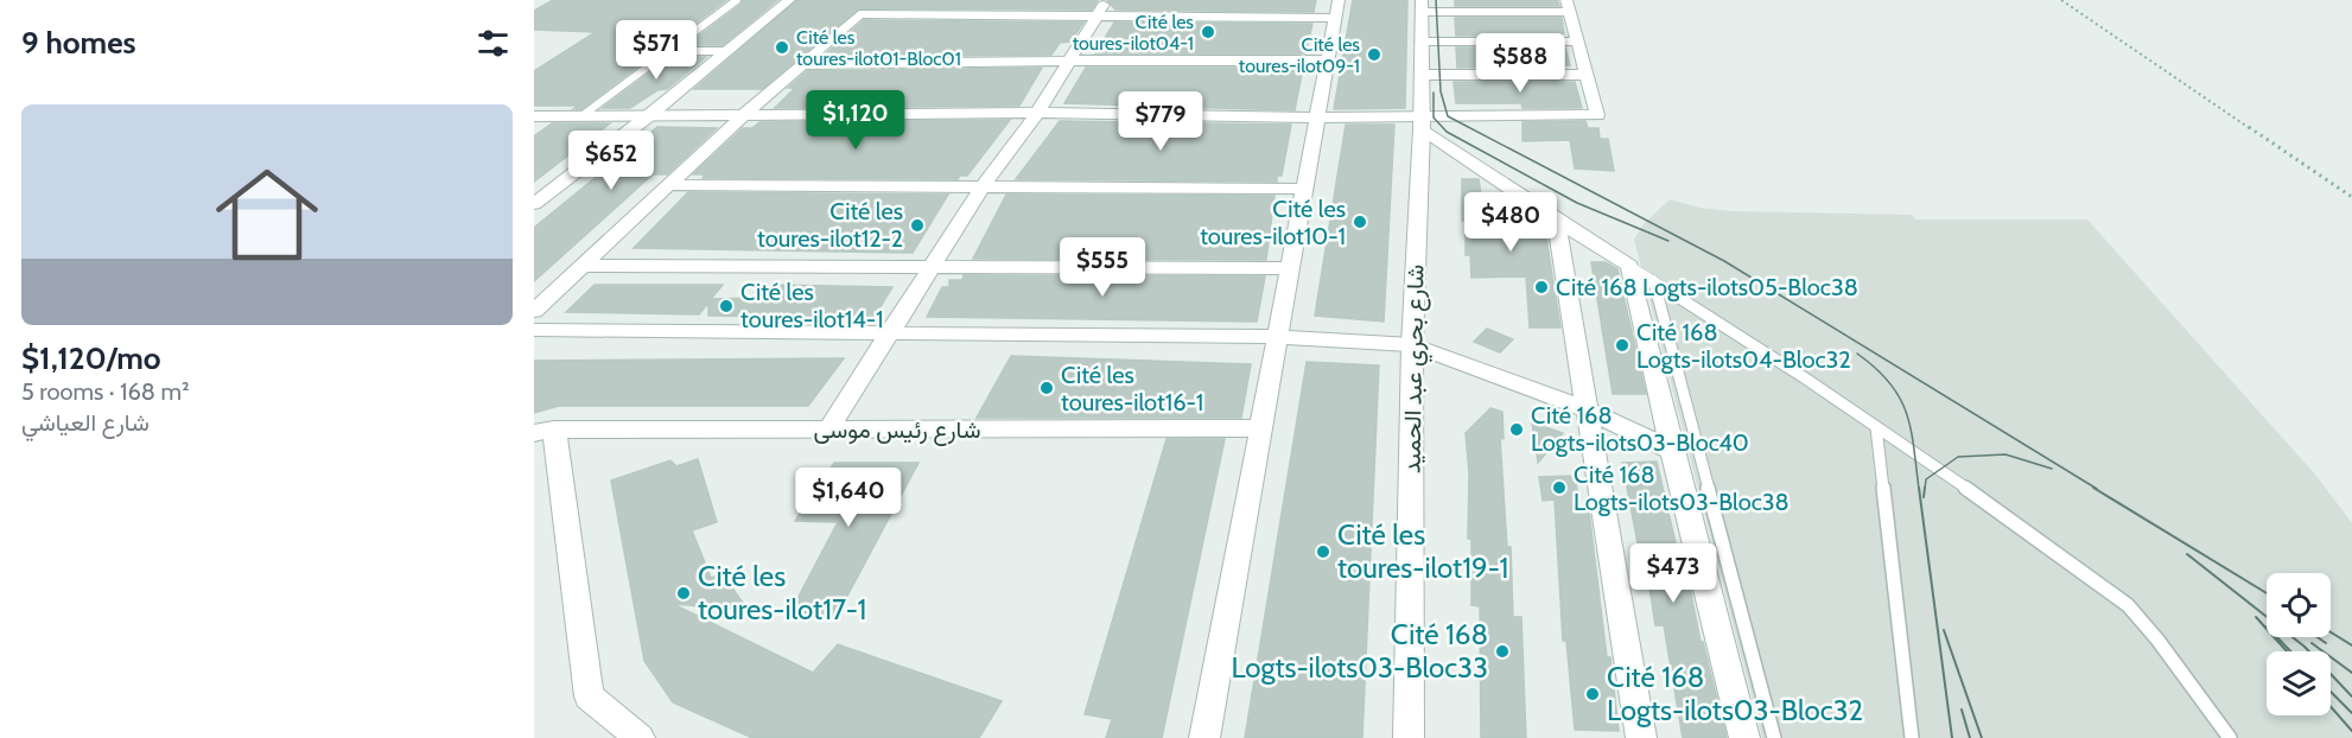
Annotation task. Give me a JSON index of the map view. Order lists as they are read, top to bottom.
{
  "streets": {
    "street": ["شارع بحري عبد الحميد", "شارع رئيس موسى"]
  },
  "places": [
    "Cité les toures-ilot04-1",
    "Cité les toures-ilot01-Bloc01",
    "Cité les toures-ilot09-1",
    "Cité les toures-ilot10-1",
    "Cité les toures-ilot12-2",
    "Cité 168 Logts-ilots05-Bloc38",
    "Cité les toures-ilot14-1",
    "Cité 168 Logts-ilots04-Bloc32",
    "Cité les toures-ilot16-1",
    "Cité 168 Logts-ilots03-Bloc40",
    "Cité 168 Logts-ilots03-Bloc38",
    "Cité les toures-ilot19-1",
    "Cité les toures-ilot17-1",
    "Cité 168 Logts-ilots03-Bloc33",
    "Cité 168 Logts-ilots03-Bloc32"
  ],
  "page": {
    "heading": "9 homes",
    "price": [
      "$571",
      "$588",
      "$1,120",
      "$779",
      "$652",
      "$480",
      "$555",
      "$1,640",
      "$473"
    ],
    "list": [
      {
        "name": "$1,120/mo",
        "note": "5 rooms · 168 m² · شارع العياشي"
      }
    ]
  }
}
